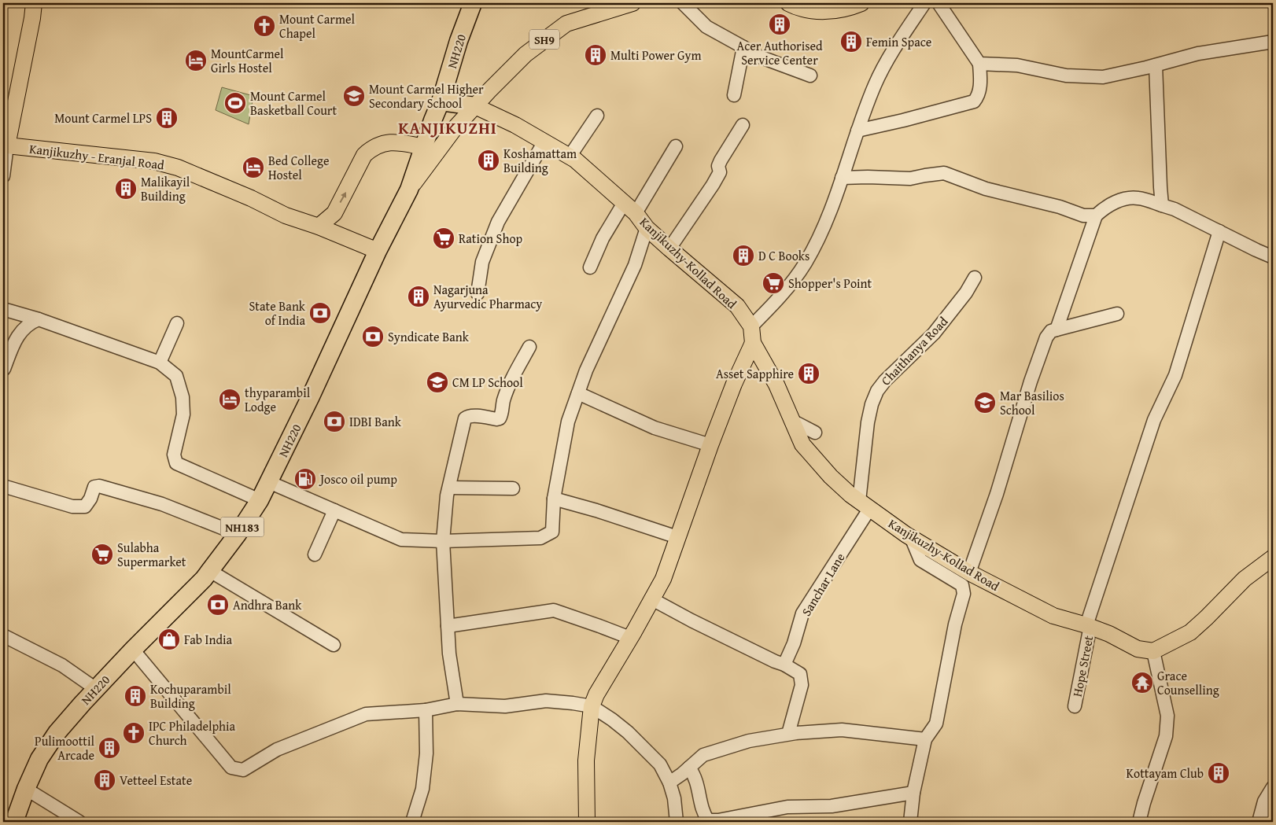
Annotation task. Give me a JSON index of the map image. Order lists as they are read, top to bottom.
{
  "streets": {
    "highway": ["NH220", "NH183"],
    "main road": ["SH9", "Kanjikuzhy - Eranjal Road", "Kanjikuzhy-Kollad Road"],
    "street": ["Chaithanya Road", "Sanchar Lane", "Hope Street"]
  },
  "crossings": [
    ["SH9", "Kanjikuzhy-Kollad Road"],
    ["NH220", "Kanjikuzhy - Eranjal Road"],
    ["Kanjikuzhy-Kollad Road", "Chaithanya Road"],
    ["Kanjikuzhy-Kollad Road", "Sanchar Lane"],
    ["Kanjikuzhy-Kollad Road", "Hope Street"],
    ["Chaithanya Road", "Sanchar Lane"]
  ],
  "districts": ["KANJIKUZHI"],
  "places": {
    "building": [
      "Acer Authorised Service Center",
      "Femin Space",
      "Multi Power Gym",
      "Mount Carmel LPS",
      "Koshamattam Building",
      "Malikayil Building",
      "D C Books",
      "Nagarjuna Ayurvedic Pharmacy",
      "Asset Sapphire",
      "Kochuparambil Building",
      "Pulimoottil Arcade",
      "Kottayam Club",
      "Vetteel Estate"
    ],
    "church": ["Mount Carmel Chapel", "IPC Philadelphia Church"],
    "hotel": ["MountCarmel Girls Hostel", "Bed College Hostel", "thyparambil Lodge"],
    "school or university": ["Mount Carmel Higher Secondary School", "CM LP School", "Mar Basilios School"],
    "sports": ["Mount Carmel Basketball Court"],
    "supermarket": ["Ration Shop", "Shopper's Point", "Sulabha Supermarket"],
    "bank": [
      "State Bank of India",
      "Syndicate Bank",
      "IDBI Bank",
      "Andhra Bank"
    ],
    "fuel station": ["Josco oil pump"],
    "shop": ["Fab India"],
    "temple": ["Grace Counselling"]
  }
}
